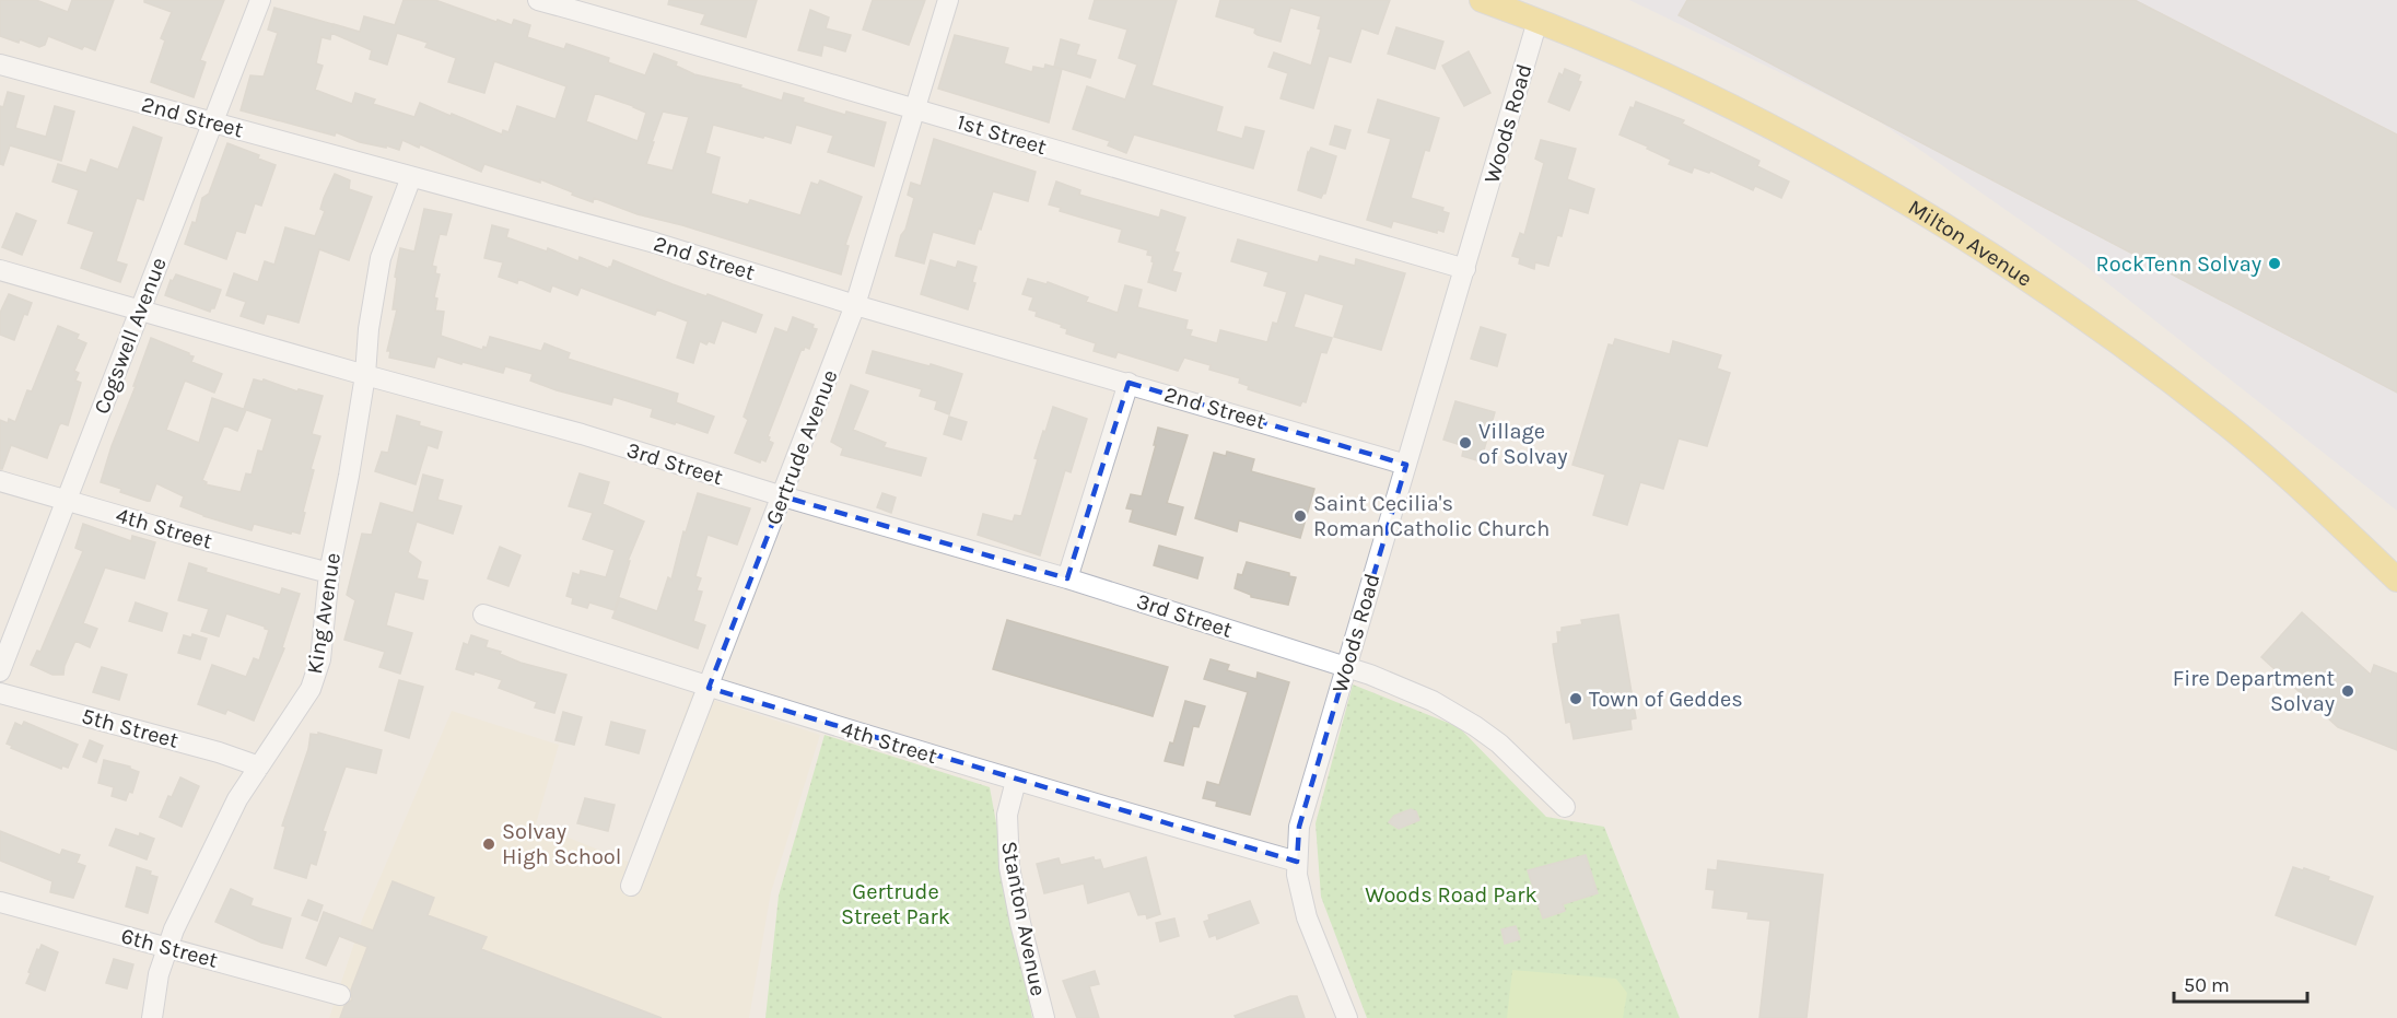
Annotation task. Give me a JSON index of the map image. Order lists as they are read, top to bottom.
{
  "streets": {
    "main road": ["Milton Avenue"],
    "street": [
      "2nd Street",
      "Woods Road",
      "1st Street",
      "Cogswell Avenue",
      "Gertrude Avenue",
      "3rd Street",
      "4th Street",
      "King Avenue",
      "5th Street",
      "Stanton Avenue",
      "6th Street"
    ]
  },
  "crossings": [
    ["2nd Street", "Woods Road"],
    ["2nd Street", "Cogswell Avenue"],
    ["2nd Street", "Gertrude Avenue"],
    ["2nd Street", "King Avenue"],
    ["Woods Road", "1st Street"],
    ["Woods Road", "Milton Avenue"],
    ["Woods Road", "3rd Street"],
    ["Woods Road", "4th Street"],
    ["1st Street", "Gertrude Avenue"],
    ["Cogswell Avenue", "3rd Street"],
    ["Cogswell Avenue", "4th Street"],
    ["Gertrude Avenue", "3rd Street"],
    ["Gertrude Avenue", "4th Street"],
    ["3rd Street", "King Avenue"],
    ["4th Street", "King Avenue"],
    ["4th Street", "Stanton Avenue"],
    ["King Avenue", "5th Street"],
    ["King Avenue", "6th Street"]
  ],
  "parks": ["Gertrude Street Park", "Woods Road Park"],
  "places": [
    "RockTenn Solvay",
    "Village of Solvay",
    "Saint Cecilia's Roman Catholic Church",
    "Fire Department Solvay",
    "Town of Geddes",
    "Solvay High School"
  ],
  "scale_bar": "50 m"
}
